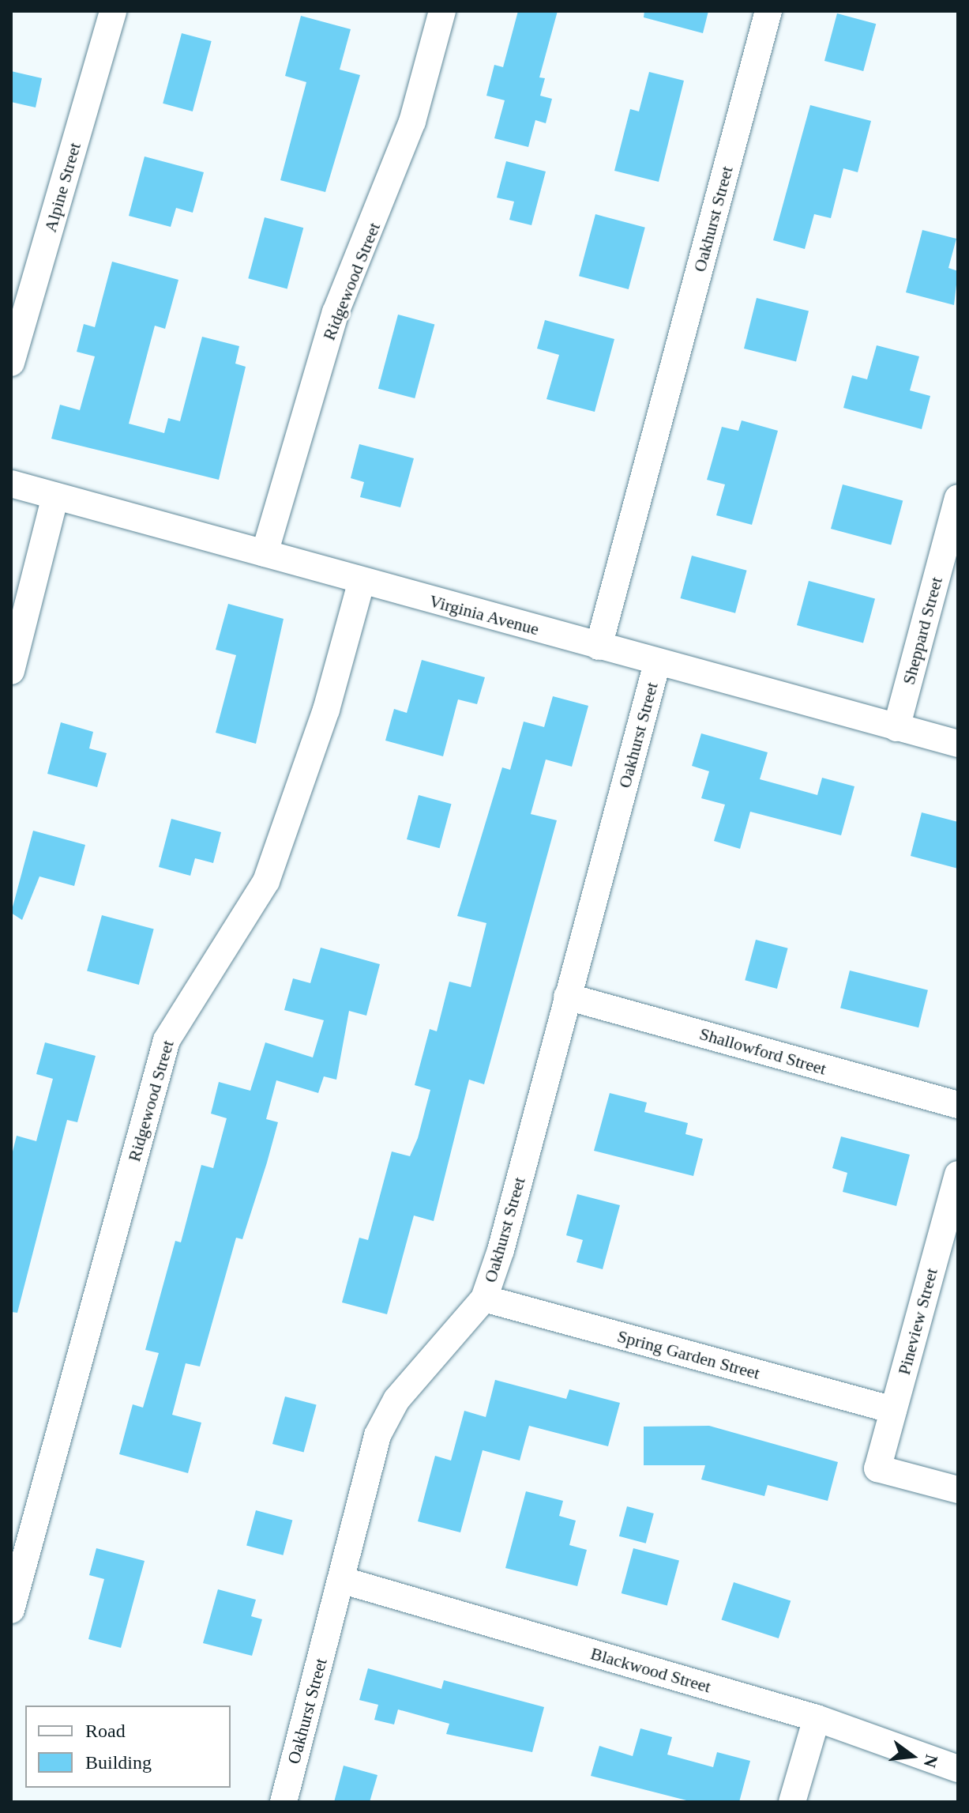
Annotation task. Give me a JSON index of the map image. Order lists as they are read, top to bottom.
{
  "streets": {
    "street": [
      "Alpine Street",
      "Oakhurst Street",
      "Ridgewood Street",
      "Virginia Avenue",
      "Sheppard Street",
      "Shallowford Street",
      "Pineview Street",
      "Spring Garden Street",
      "Blackwood Street"
    ]
  },
  "crossings": [
    ["Oakhurst Street", "Virginia Avenue"],
    ["Oakhurst Street", "Shallowford Street"],
    ["Oakhurst Street", "Spring Garden Street"],
    ["Oakhurst Street", "Blackwood Street"],
    ["Ridgewood Street", "Virginia Avenue"],
    ["Virginia Avenue", "Sheppard Street"],
    ["Pineview Street", "Spring Garden Street"]
  ],
  "legend": ["Road", "Building"],
  "north": "right"
}
